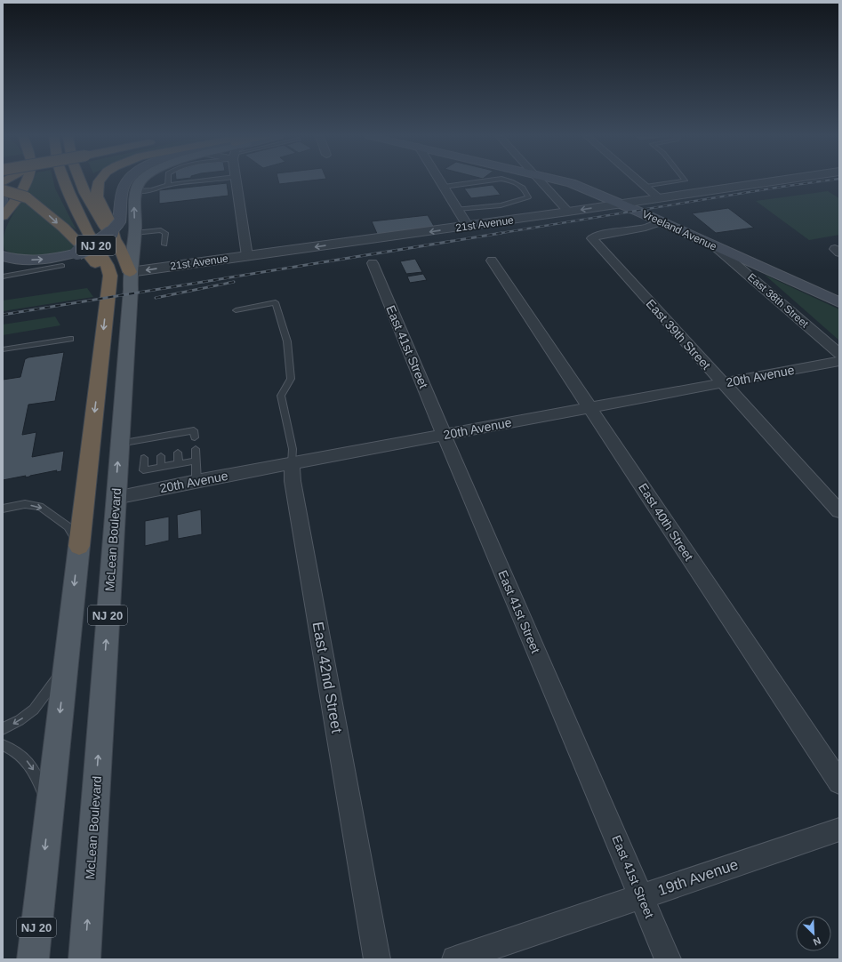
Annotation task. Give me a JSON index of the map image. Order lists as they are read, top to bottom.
{
  "streets": {
    "highway": ["NJ 20", "McLean Boulevard"],
    "main road": ["Vreeland Avenue"],
    "street": [
      "21st Avenue",
      "East 38th Street",
      "East 39th Street",
      "East 41st Street",
      "20th Avenue",
      "East 40th Street",
      "East 42nd Street",
      "19th Avenue"
    ]
  },
  "crossings": [
    ["21st Avenue", "Vreeland Avenue"],
    ["21st Avenue", "McLean Boulevard"],
    ["Vreeland Avenue", "East 38th Street"],
    ["Vreeland Avenue", "East 39th Street"],
    ["East 39th Street", "20th Avenue"],
    ["East 41st Street", "20th Avenue"],
    ["East 41st Street", "19th Avenue"],
    ["20th Avenue", "East 40th Street"],
    ["20th Avenue", "McLean Boulevard"],
    ["20th Avenue", "East 42nd Street"]
  ],
  "one_way": ["21st Avenue", "McLean Boulevard"],
  "north": "bottom right"
}
